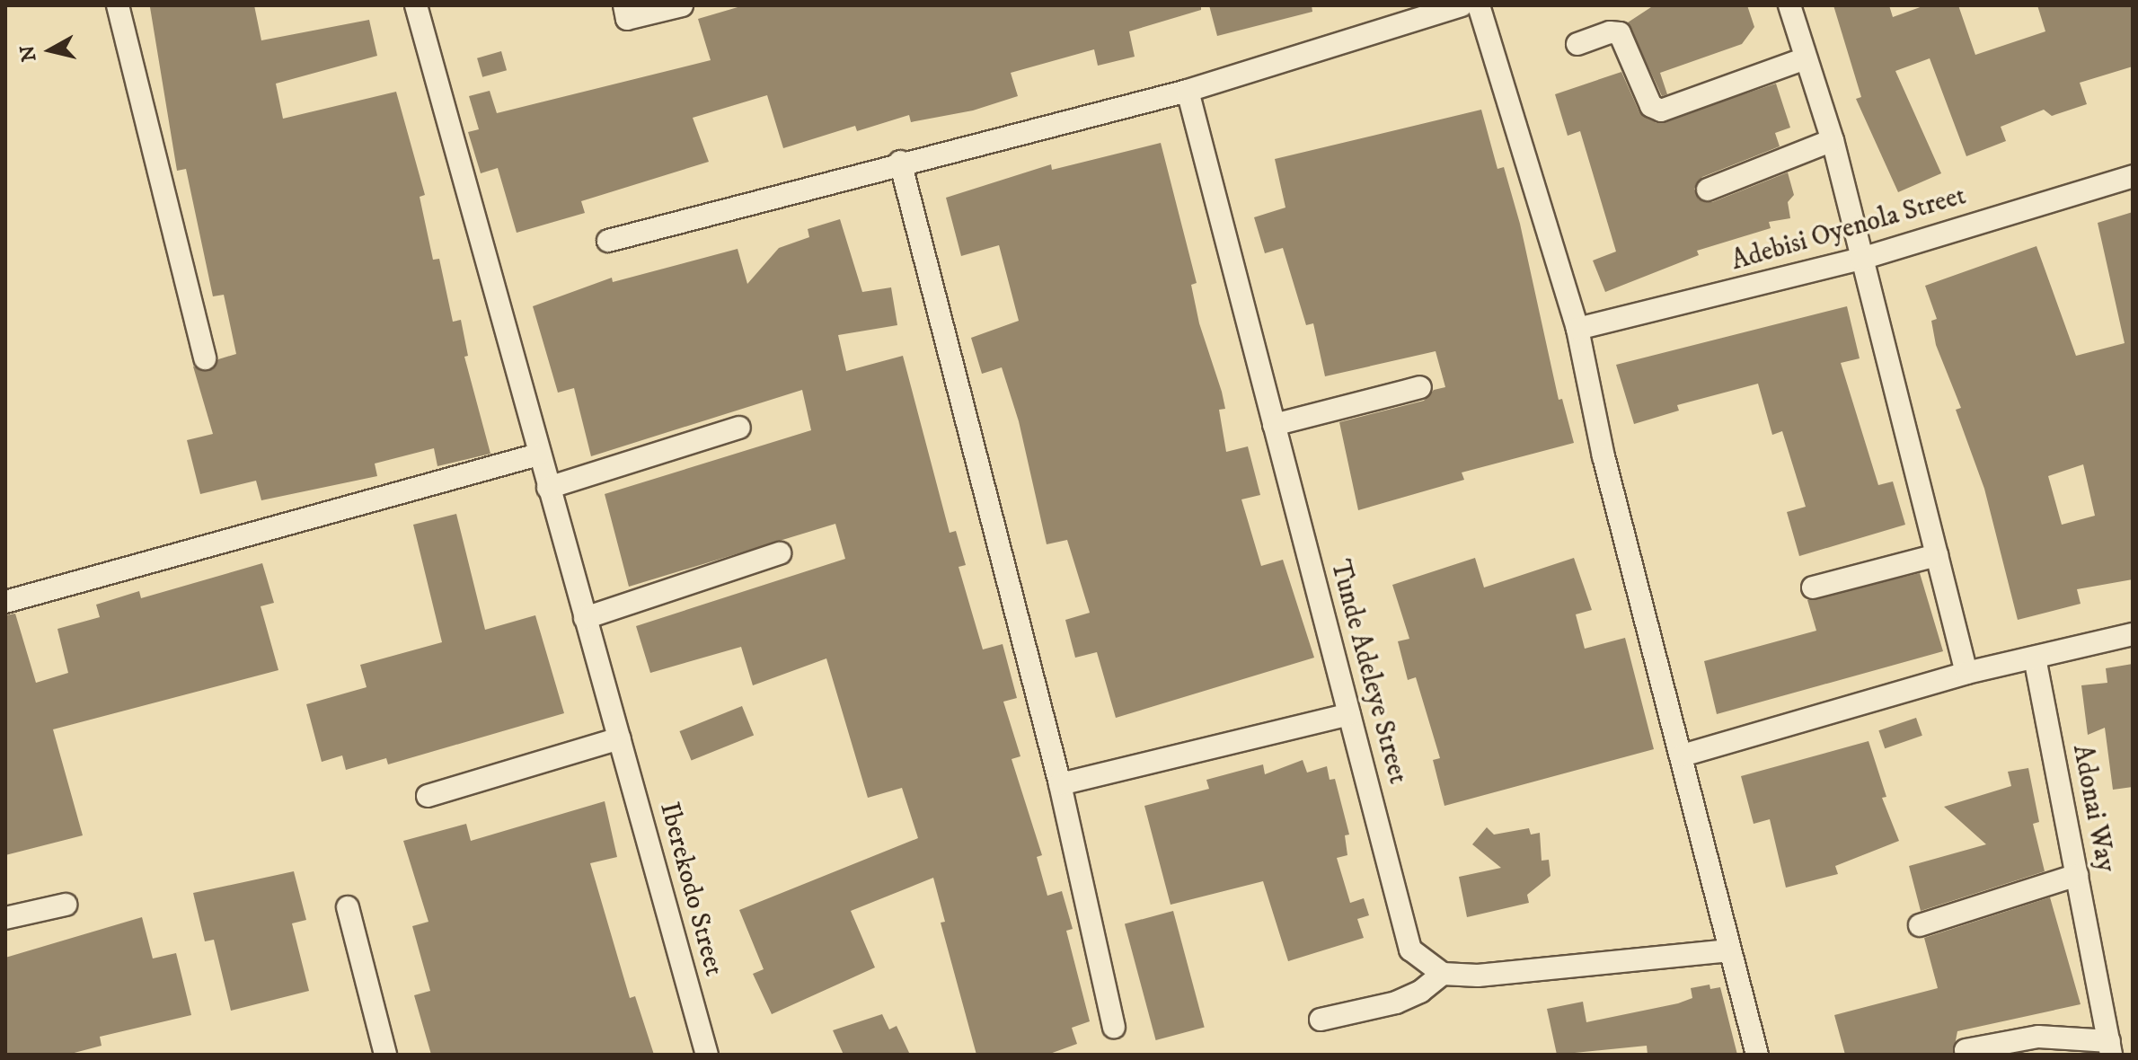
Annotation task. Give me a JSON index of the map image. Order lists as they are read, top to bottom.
{
  "streets": {
    "street": [
      "Adebisi Oyenola Street",
      "Tunde Adeleye Street",
      "Adonai Way",
      "Iberekodo Street"
    ]
  },
  "north": "left"
}
